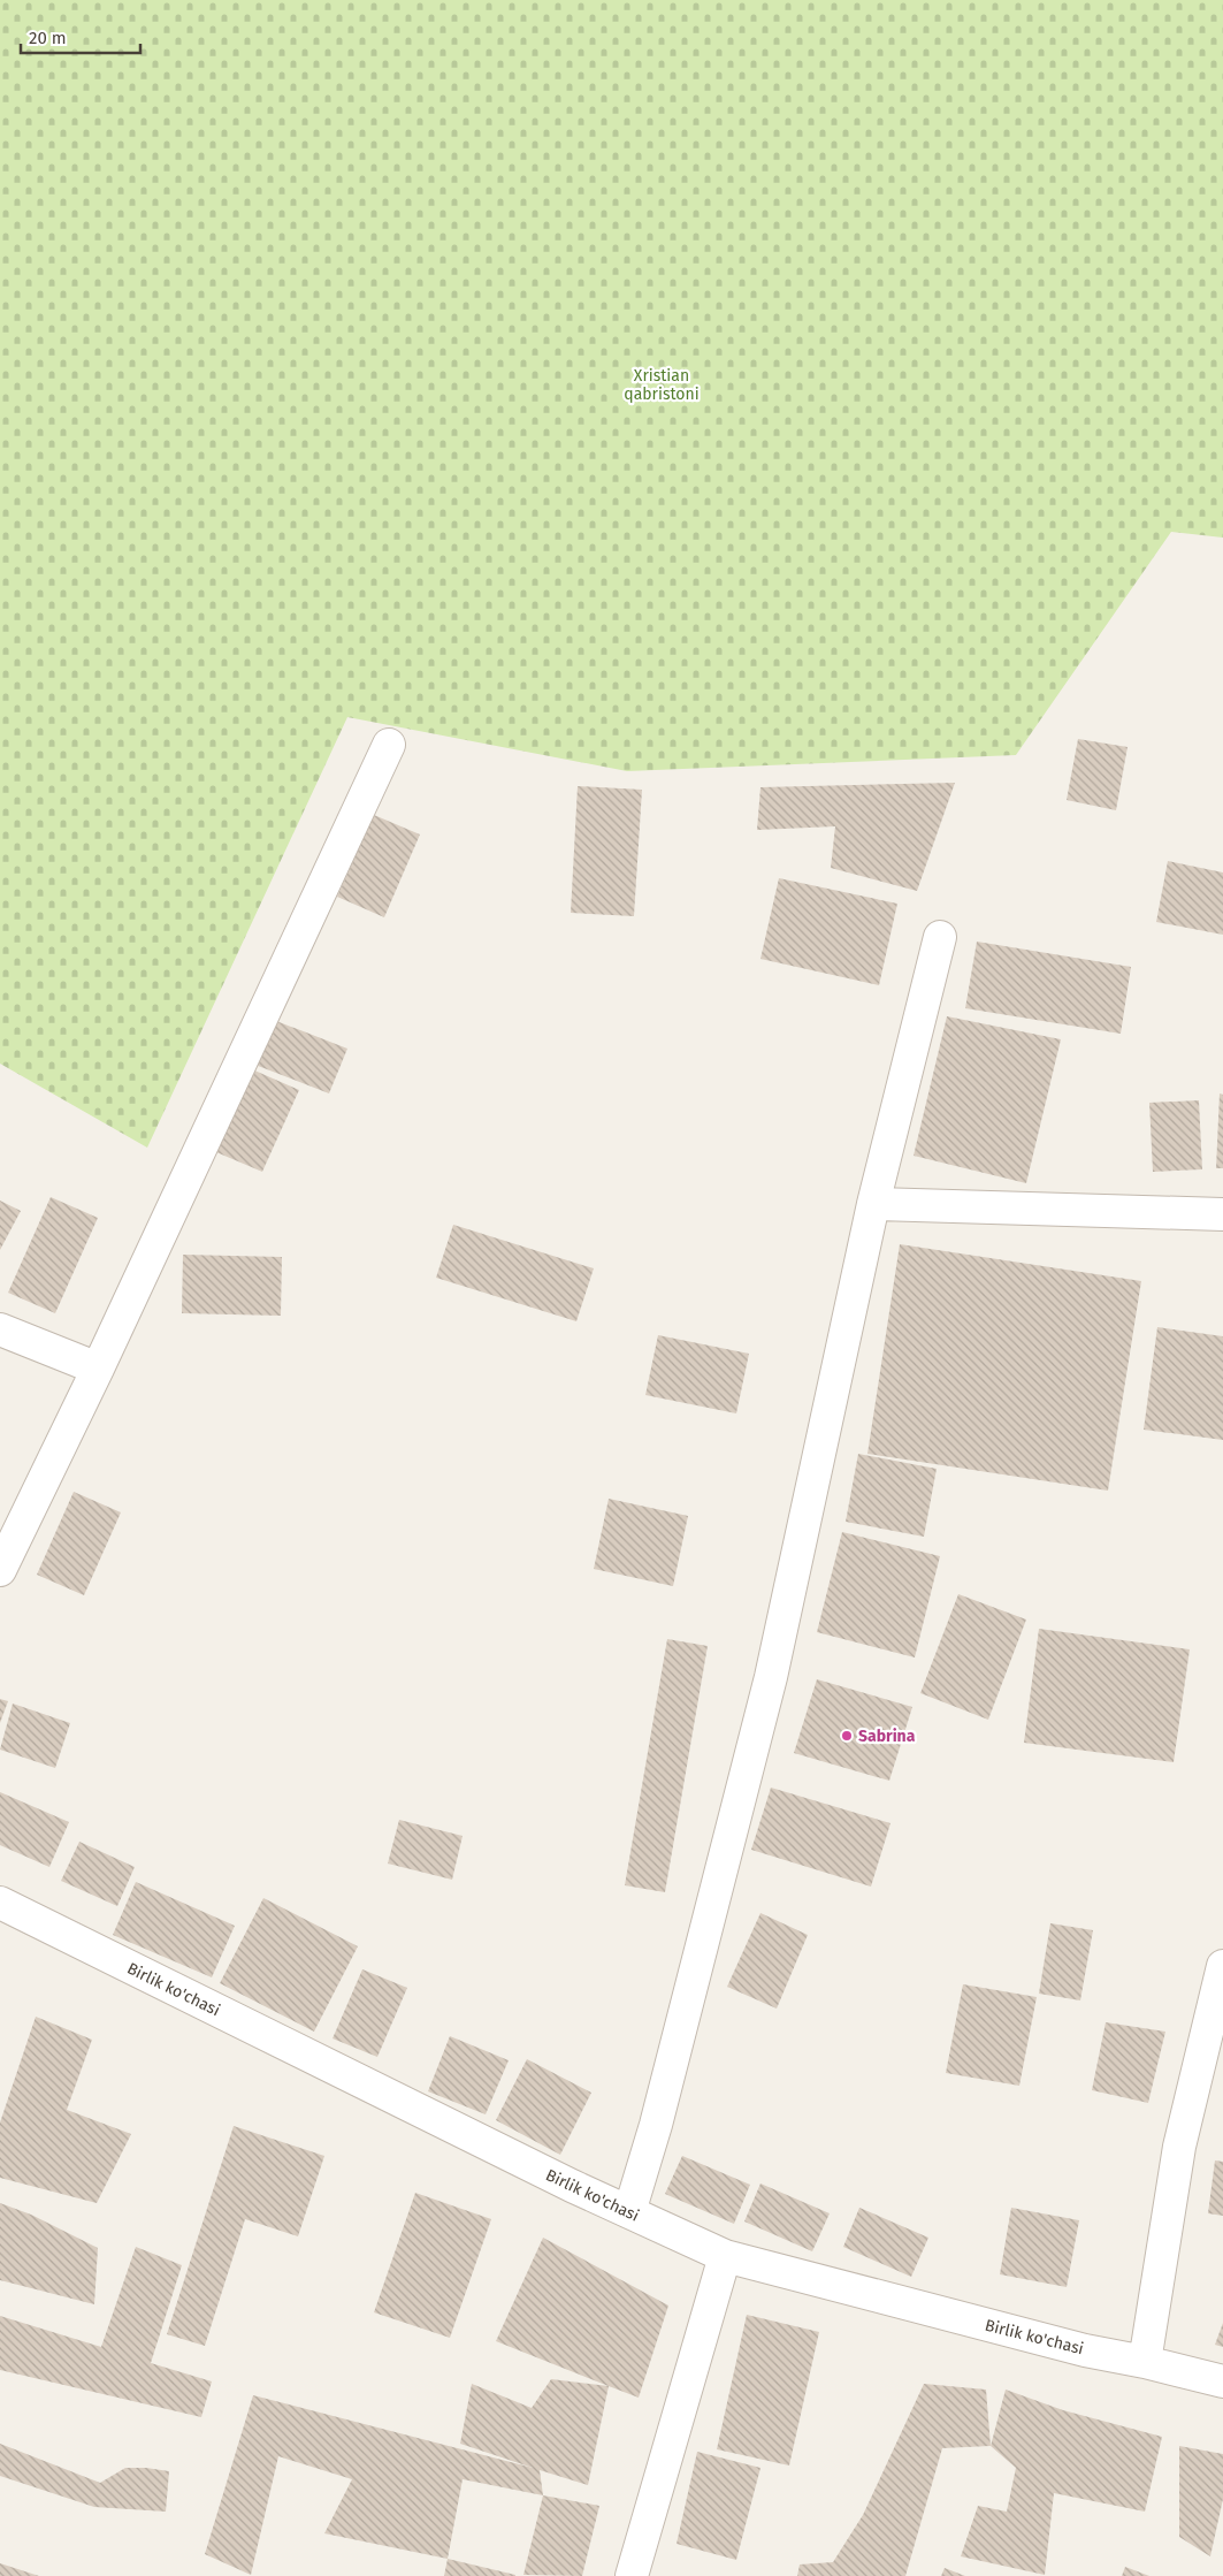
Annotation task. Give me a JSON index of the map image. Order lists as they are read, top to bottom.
{
  "streets": {
    "street": ["Birlik ko'chasi"]
  },
  "parks": ["Xristian qabristoni"],
  "places": ["Sabrina"],
  "scale_bar": "20 m"
}
